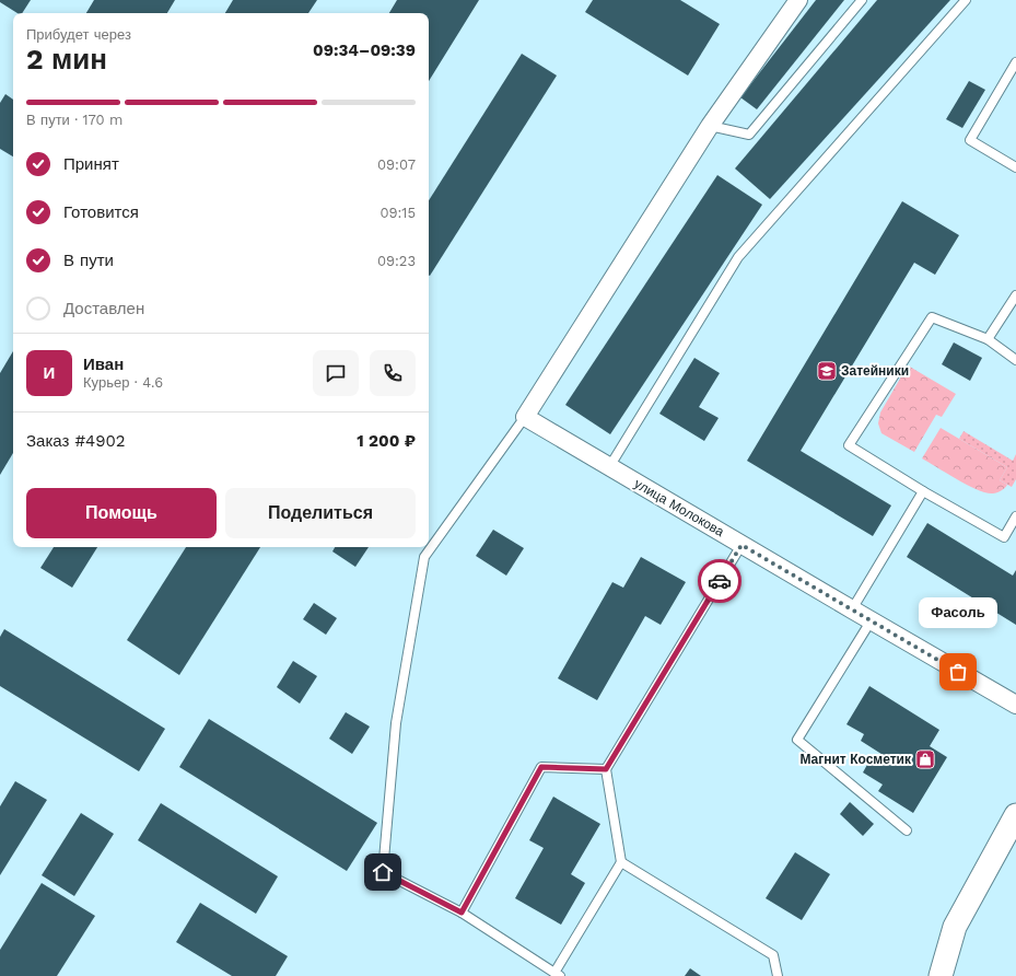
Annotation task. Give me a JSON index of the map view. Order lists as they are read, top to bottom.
{
  "streets": {
    "street": ["улица Молокова"]
  },
  "places": {
    "school or university": ["Затейники"],
    "other": ["Фасоль"],
    "shop": ["Магнит Косметик"]
  },
  "page": {
    "heading": ["2 мин", "Прибудет через", "09:34–09:39"],
    "panel": [
      "Иван",
      "Курьер · 4.6",
      "Заказ #4902",
      "1 200 ₽"
    ],
    "bar": "В пути · 170 m",
    "list": [
      ["Принят", "09:07"],
      ["Готовится", "09:15"],
      ["В пути", "09:23"],
      "Доставлен"
    ],
    "round": "И",
    "buttons": ["Помощь", "Поделиться"],
    "bubble": "Фасоль"
  }
}
